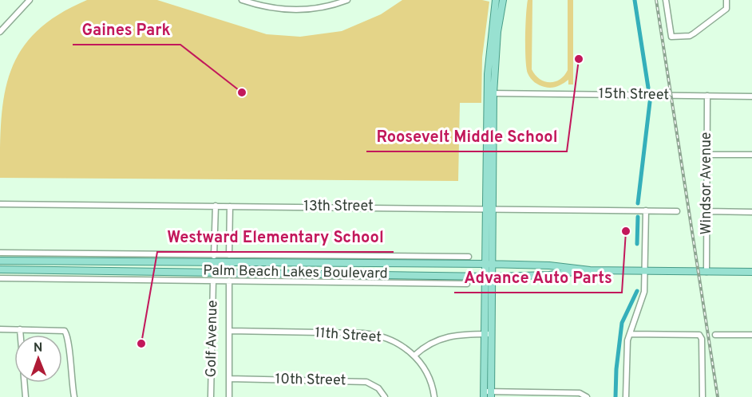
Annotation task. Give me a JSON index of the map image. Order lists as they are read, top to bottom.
{
  "streets": {
    "main road": ["Palm Beach Lakes Boulevard"],
    "street": [
      "15th Street",
      "Windsor Avenue",
      "13th Street",
      "11th Street",
      "Golf Avenue",
      "10th Street"
    ]
  },
  "crossings": [
    ["15th Street", "Windsor Avenue"],
    ["Windsor Avenue", "Palm Beach Lakes Boulevard"],
    ["11th Street", "Golf Avenue"],
    ["Golf Avenue", "10th Street"]
  ],
  "places": [
    "Roosevelt Middle School",
    "Gaines Park",
    "Advance Auto Parts",
    "Westward Elementary School"
  ],
  "north": "top"
}
